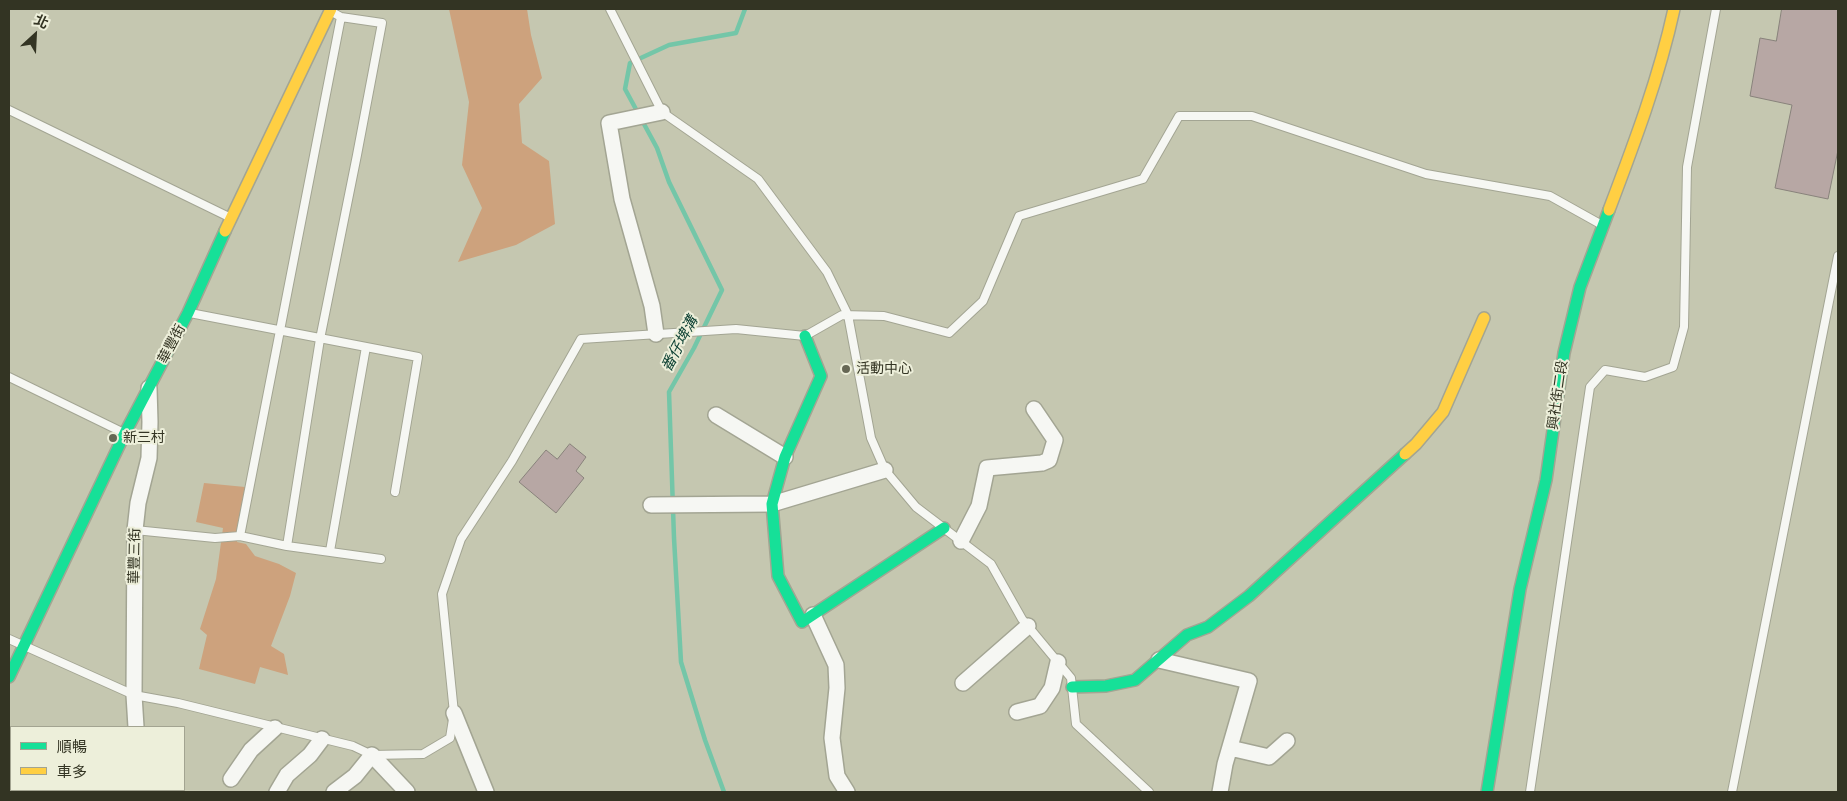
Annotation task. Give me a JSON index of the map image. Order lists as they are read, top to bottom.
{
  "streets": {
    "street": ["華豐街", "興社街二段", "華豐三街"]
  },
  "crossings": [
    ["華豐街", "華豐三街"]
  ],
  "water": ["番仔埤溝"],
  "places": ["活動中心", "新三村"],
  "legend": ["順暢", "車多"],
  "north": "top right"
}
